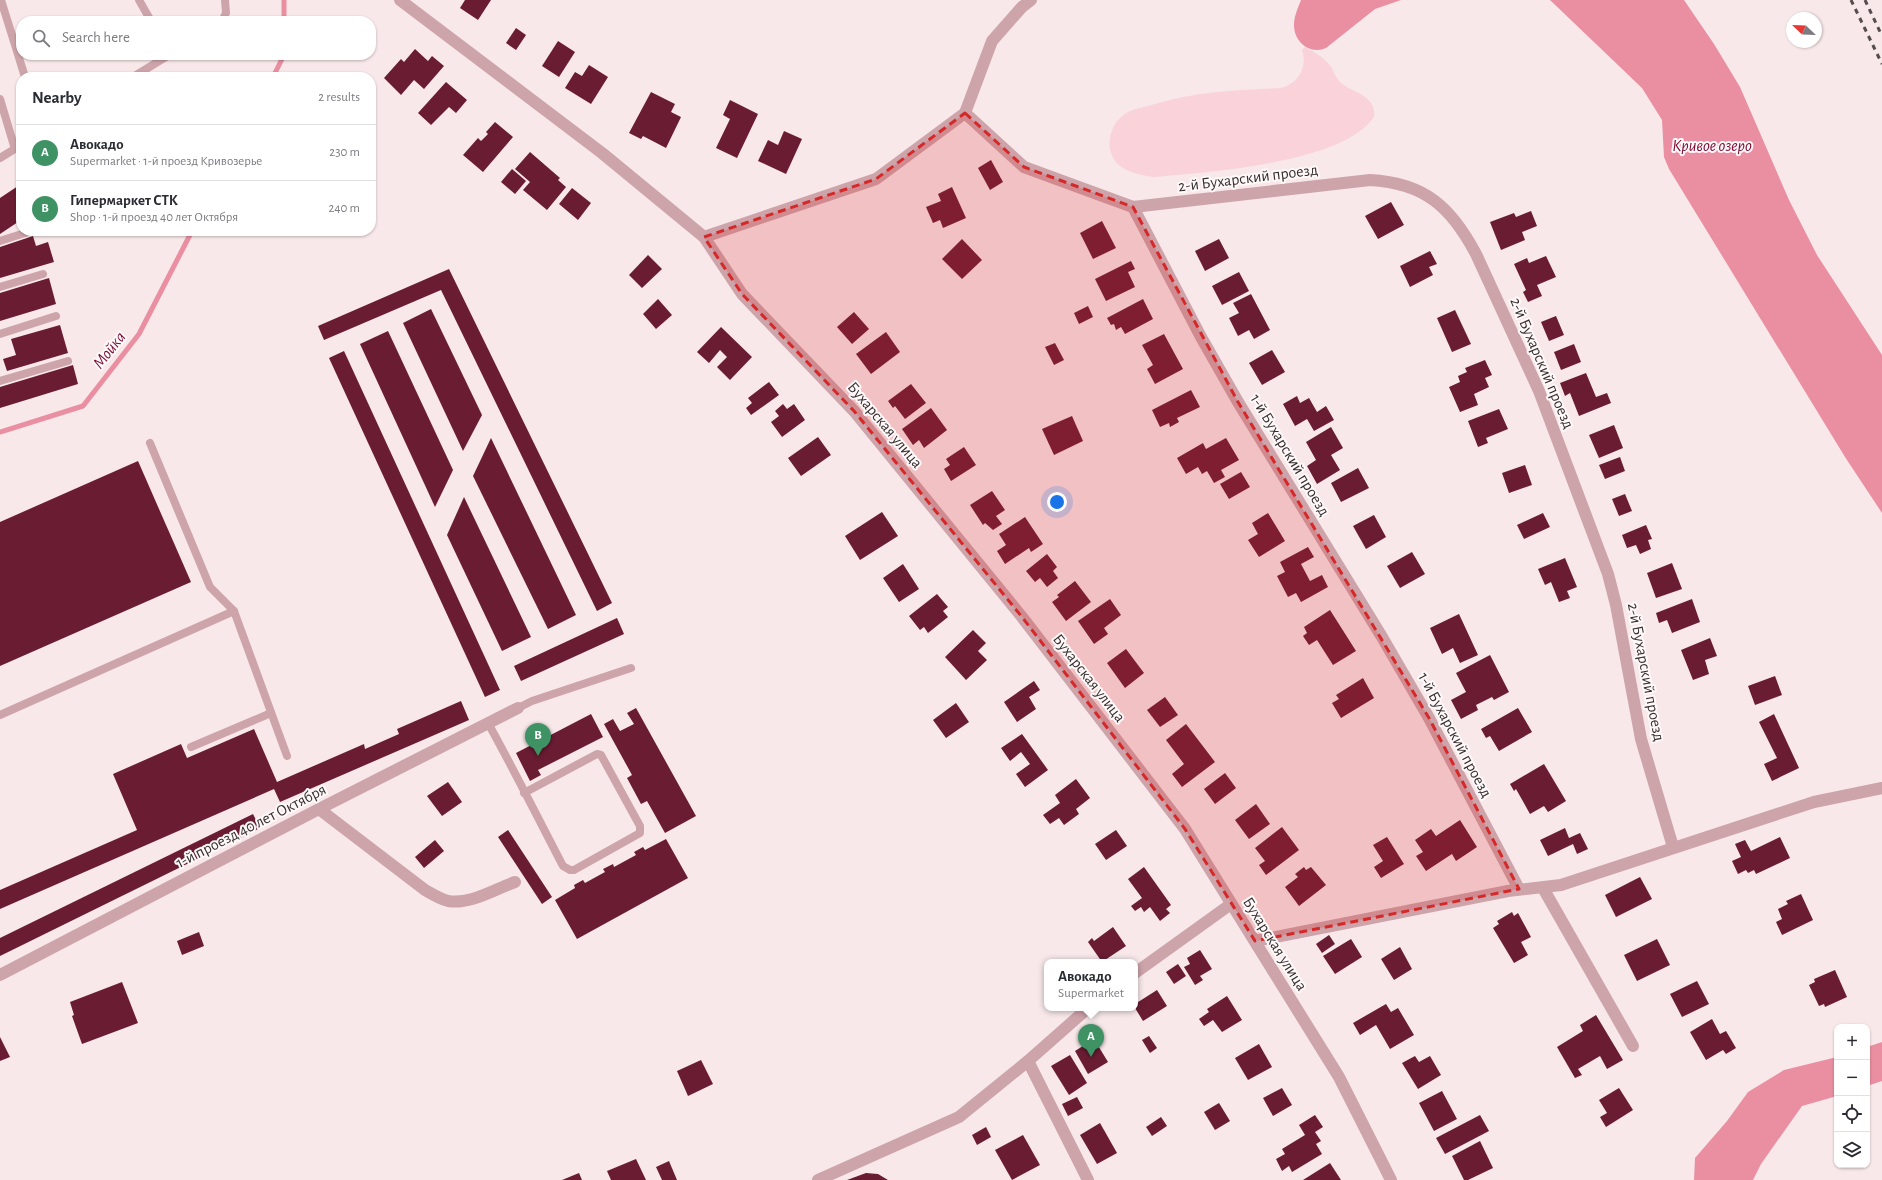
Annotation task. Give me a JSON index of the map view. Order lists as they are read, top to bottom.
{
  "streets": {
    "street": [
      "2-й Бухарский проезд",
      "Бухарская улица",
      "1-й Бухарский проезд",
      "1-й проезд 40 лет Октября"
    ]
  },
  "crossings": [
    ["2-й Бухарский проезд", "1-й Бухарский проезд"]
  ],
  "water": ["Кривое озеро", "Мойка"],
  "north": "top left",
  "page": {
    "search": "Search here",
    "heading": ["Nearby", "2 results"],
    "list": [
      {
        "mark": "A",
        "name": "Авокадо",
        "note": "Supermarket · 1-й проезд Кривозерье",
        "value": "230 m"
      },
      {
        "mark": "B",
        "name": "Гипермаркет СТК",
        "note": "Shop · 1-й проезд 40 лет Октября",
        "value": "240 m"
      }
    ],
    "pins": ["B", "A"],
    "popup": ["Авокадо", "Supermarket"],
    "map_buttons": ["+", "−"]
  }
}
